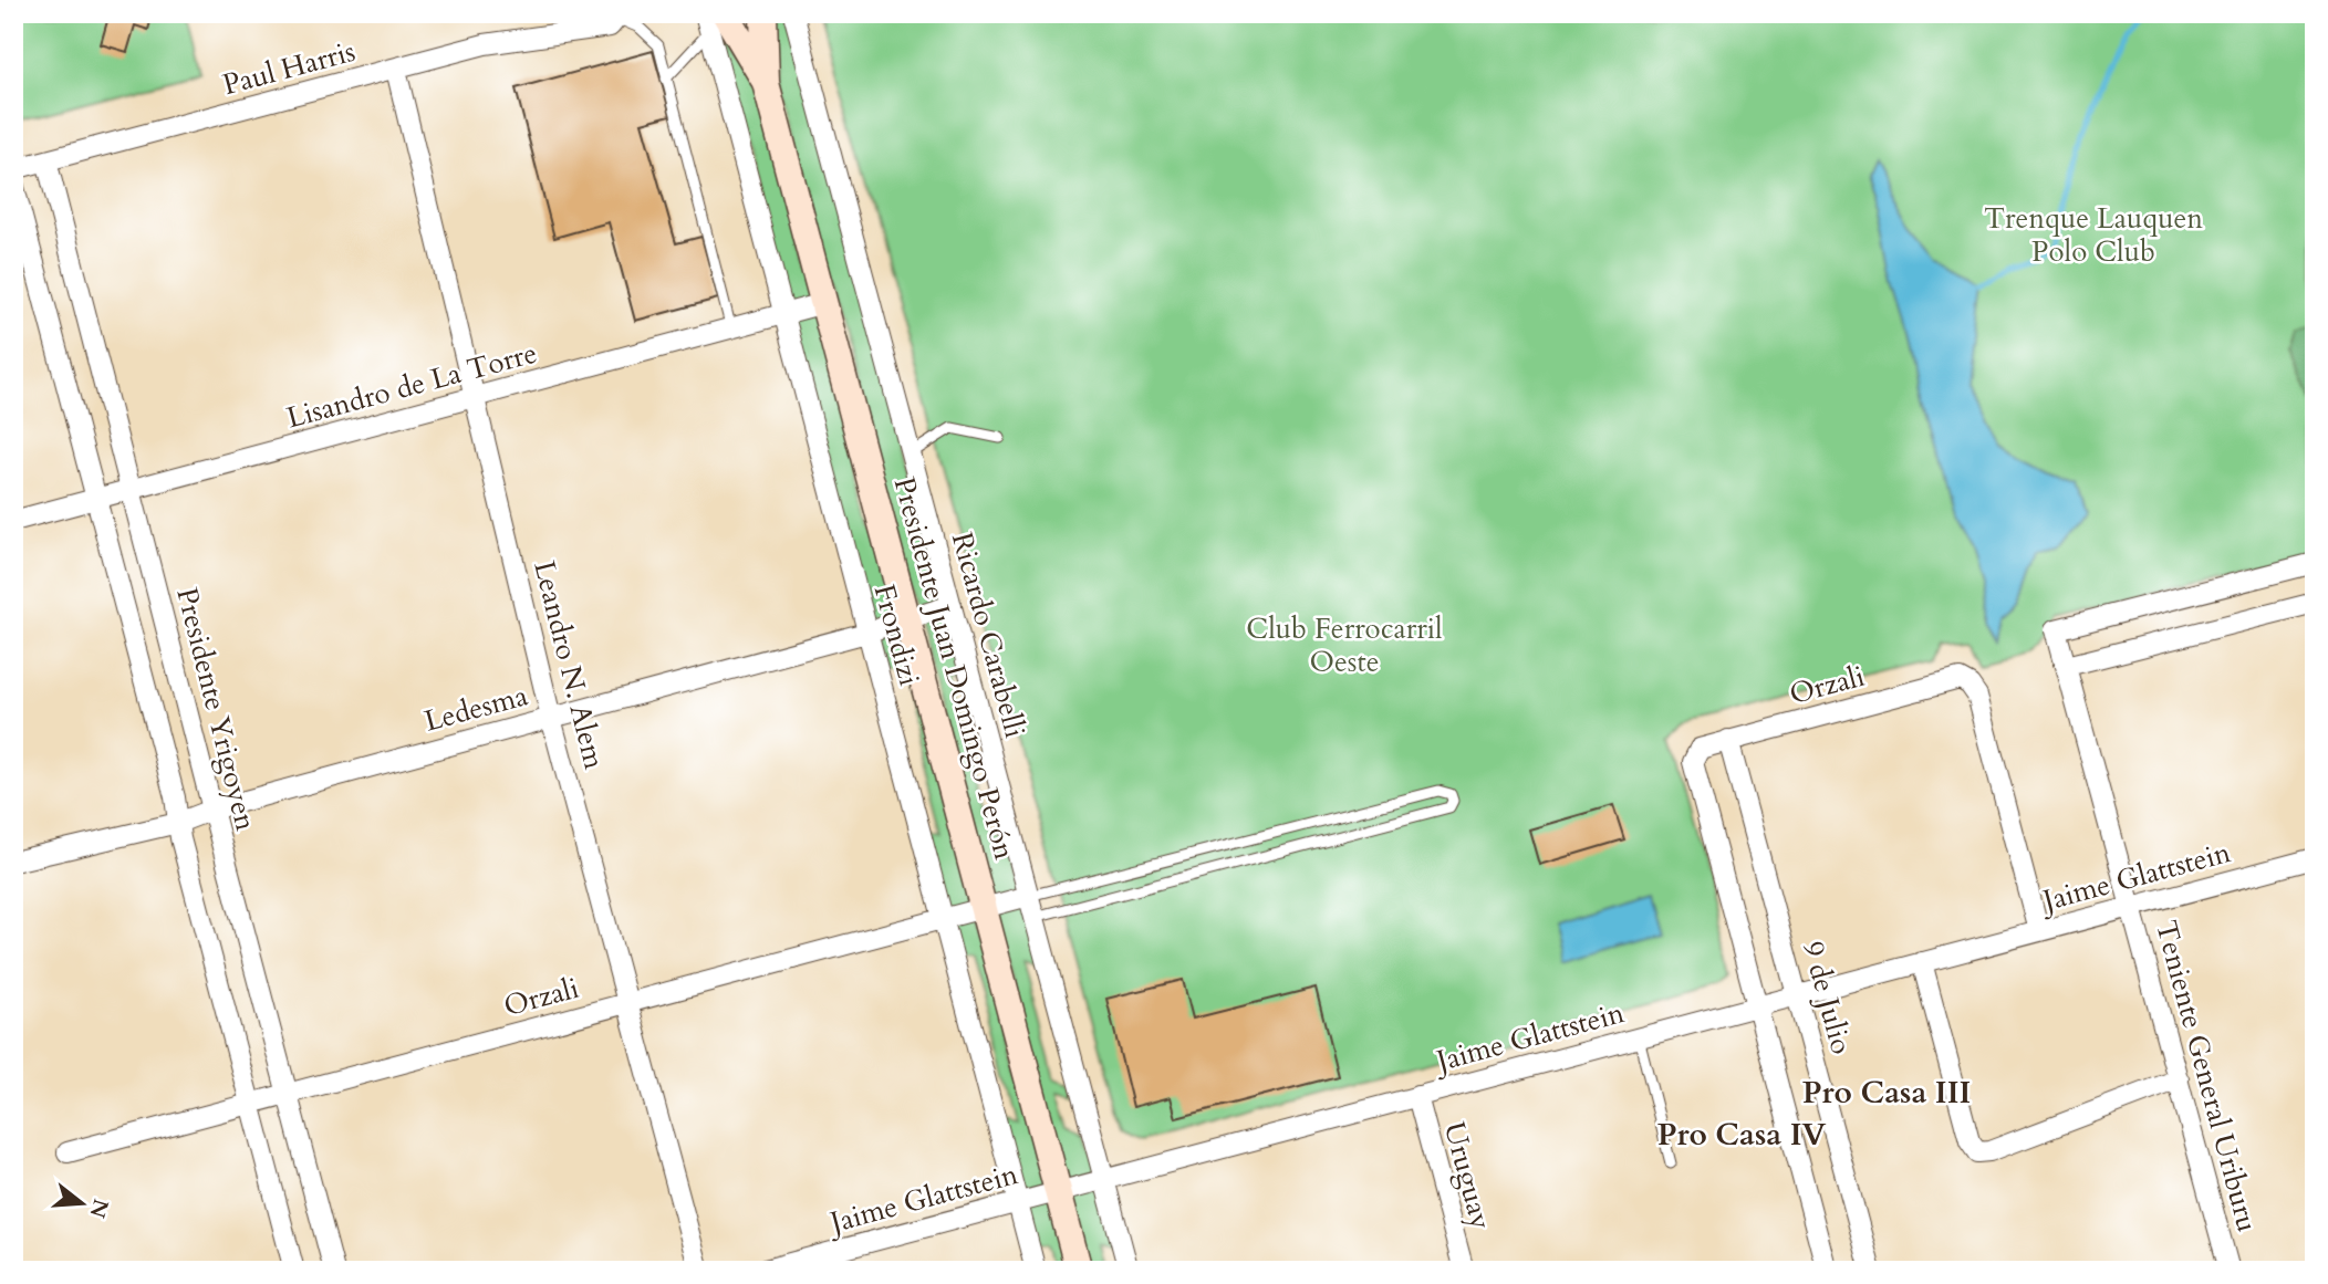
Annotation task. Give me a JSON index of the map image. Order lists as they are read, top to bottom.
{
  "streets": {
    "main road": ["Presidente Juan Domingo Perón"],
    "street": [
      "Paul Harris",
      "Lisandro de La Torre",
      "Frondizi",
      "Ricardo Carabelli",
      "Leandro N. Alem",
      "Orzali",
      "Ledesma",
      "Presidente Yrigoyen",
      "Jaime Glattstein",
      "9 de Julio",
      "Teniente General Uriburu",
      "Uruguay"
    ]
  },
  "crossings": [
    ["Paul Harris", "Leandro N. Alem"],
    ["Paul Harris", "Presidente Yrigoyen"],
    ["Lisandro de La Torre", "Frondizi"],
    ["Lisandro de La Torre", "Leandro N. Alem"],
    ["Lisandro de La Torre", "Presidente Juan Domingo Perón"],
    ["Lisandro de La Torre", "Presidente Yrigoyen"],
    ["Frondizi", "Orzali"],
    ["Frondizi", "Ledesma"],
    ["Frondizi", "Jaime Glattstein"],
    ["Ricardo Carabelli", "Orzali"],
    ["Ricardo Carabelli", "Ledesma"],
    ["Ricardo Carabelli", "Jaime Glattstein"],
    ["Leandro N. Alem", "Orzali"],
    ["Leandro N. Alem", "Ledesma"],
    ["Presidente Juan Domingo Perón", "Orzali"],
    ["Presidente Juan Domingo Perón", "Ledesma"],
    ["Presidente Juan Domingo Perón", "Jaime Glattstein"],
    ["Orzali", "Presidente Yrigoyen"],
    ["Orzali", "Jaime Glattstein"],
    ["Orzali", "9 de Julio"],
    ["Ledesma", "Presidente Yrigoyen"],
    ["Jaime Glattstein", "9 de Julio"],
    ["Jaime Glattstein", "Teniente General Uriburu"],
    ["Jaime Glattstein", "Uruguay"]
  ],
  "districts": ["Pro Casa III", "Pro Casa IV"],
  "parks": ["Trenque Lauquen Polo Club", "Club Ferrocarril Oeste"],
  "north": "right"
}
